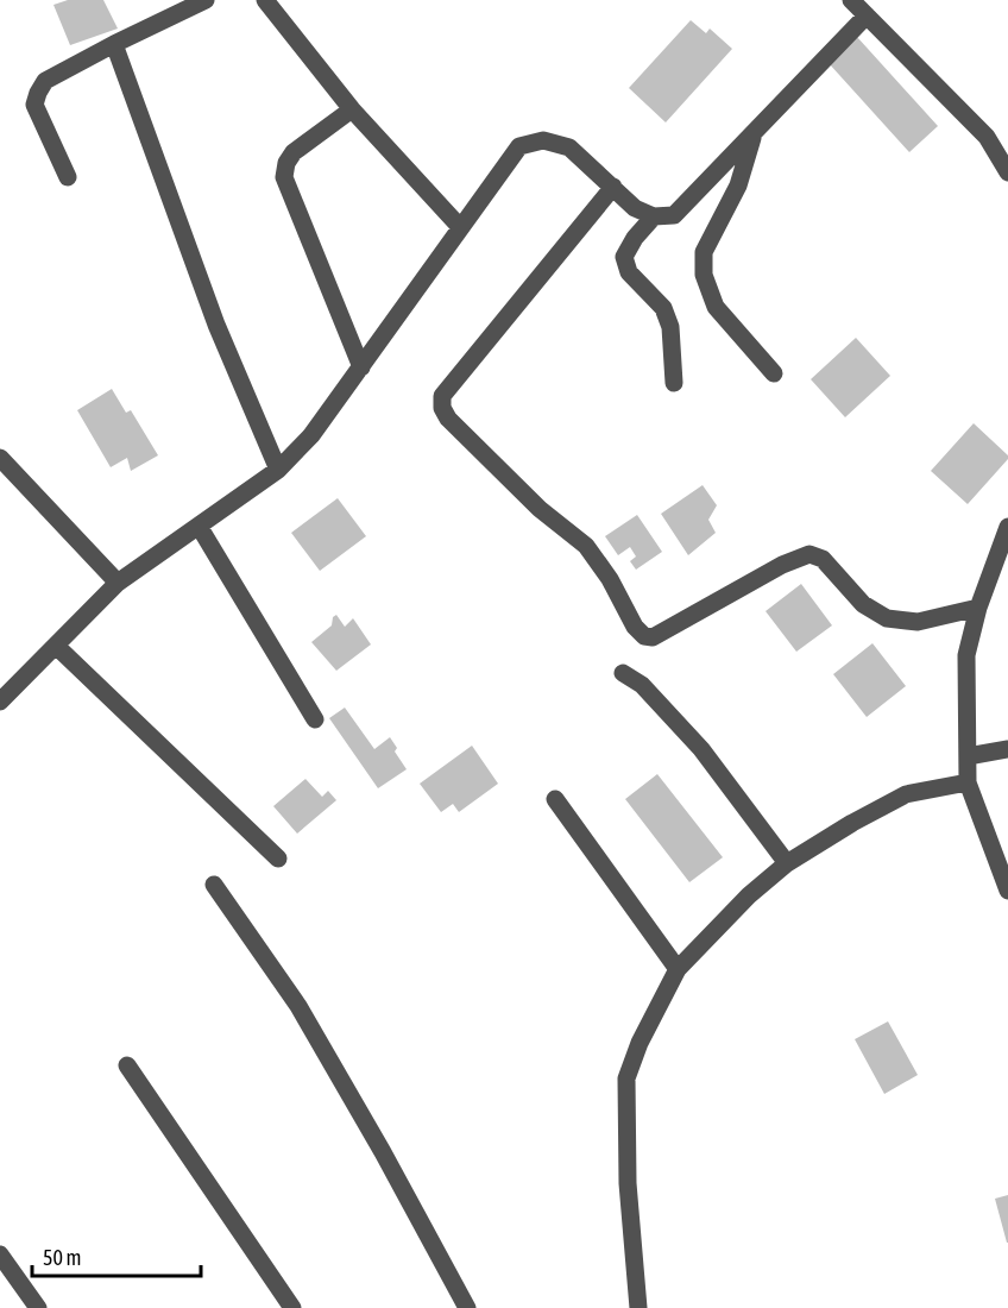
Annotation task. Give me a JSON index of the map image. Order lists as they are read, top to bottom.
{
  "scale_bar": "50 m"
}
